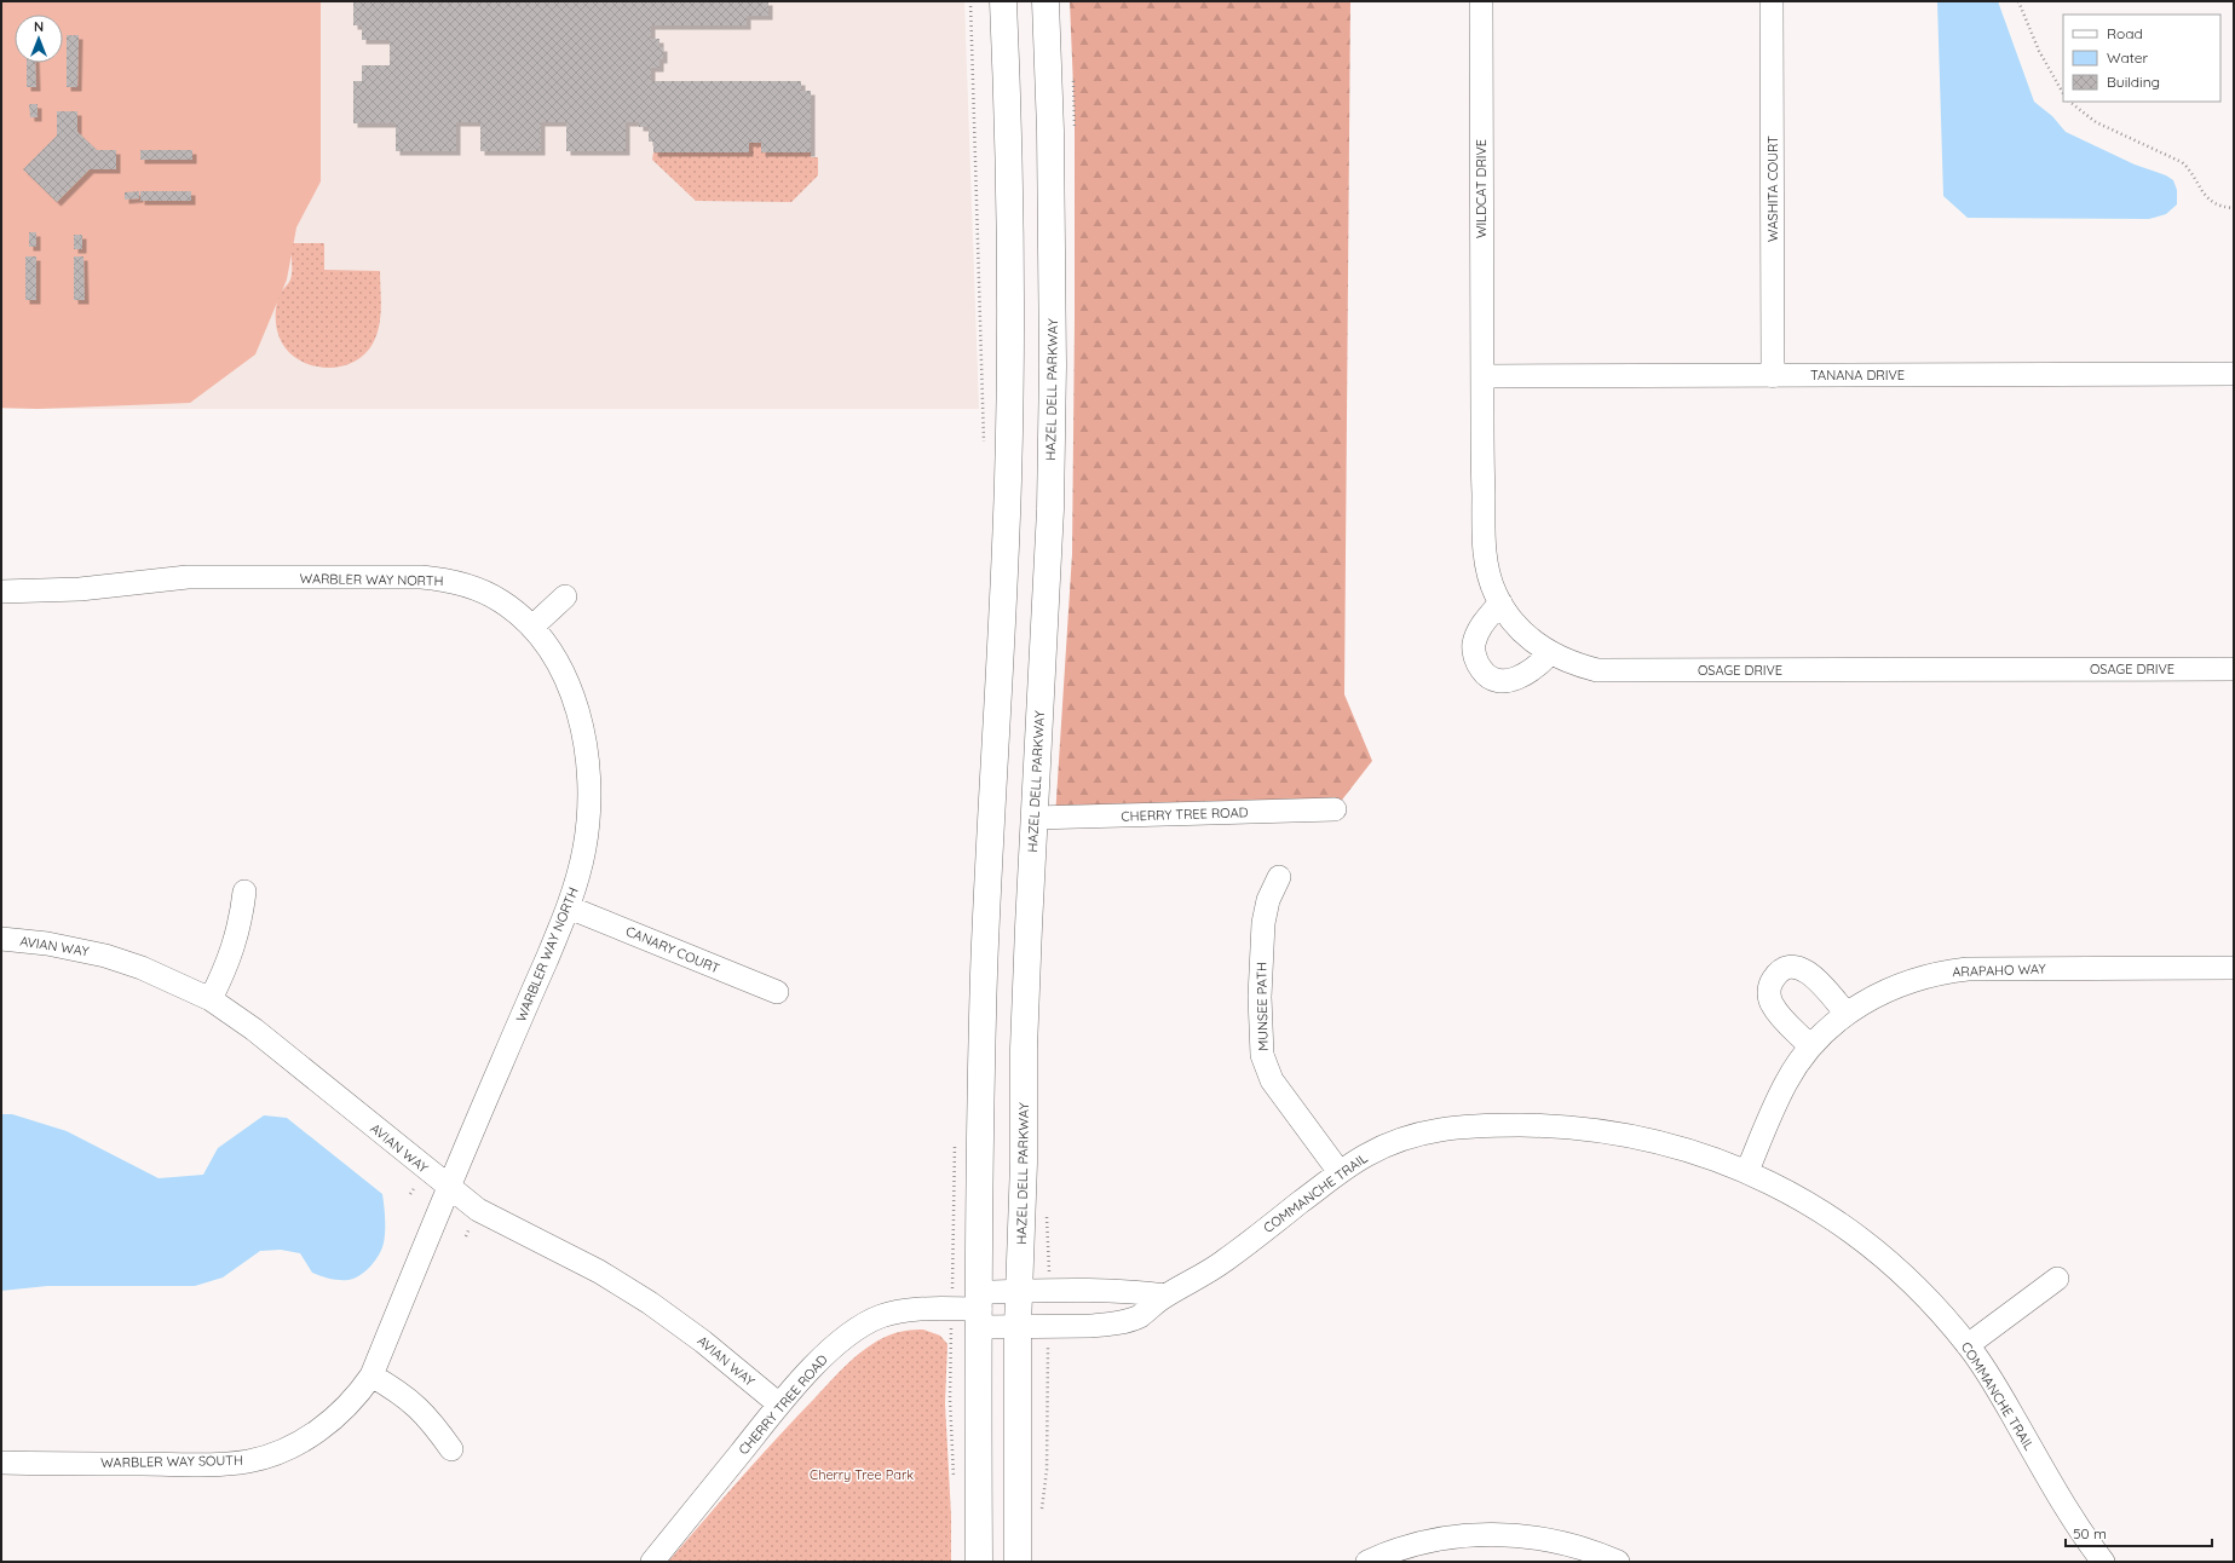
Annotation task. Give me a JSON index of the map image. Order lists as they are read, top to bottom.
{
  "streets": {
    "main road": ["HAZEL DELL PARKWAY"],
    "street": [
      "WILDCAT DRIVE",
      "WASHITA COURT",
      "TANANA DRIVE",
      "WARBLER WAY NORTH",
      "OSAGE DRIVE",
      "CHERRY TREE ROAD",
      "AVIAN WAY",
      "CANARY COURT",
      "ARAPAHO WAY",
      "MUNSEE PATH",
      "COMMANCHE TRAIL",
      "WARBLER WAY SOUTH"
    ]
  },
  "crossings": [
    ["WILDCAT DRIVE", "TANANA DRIVE"],
    ["WILDCAT DRIVE", "OSAGE DRIVE"],
    ["WASHITA COURT", "TANANA DRIVE"],
    ["TANANA DRIVE", "OSAGE DRIVE"],
    ["HAZEL DELL PARKWAY", "CHERRY TREE ROAD"],
    ["HAZEL DELL PARKWAY", "COMMANCHE TRAIL"],
    ["WARBLER WAY NORTH", "AVIAN WAY"],
    ["WARBLER WAY NORTH", "CANARY COURT"],
    ["WARBLER WAY NORTH", "WARBLER WAY SOUTH"],
    ["CHERRY TREE ROAD", "AVIAN WAY"],
    ["CHERRY TREE ROAD", "COMMANCHE TRAIL"],
    ["AVIAN WAY", "WARBLER WAY SOUTH"],
    ["ARAPAHO WAY", "COMMANCHE TRAIL"],
    ["MUNSEE PATH", "COMMANCHE TRAIL"]
  ],
  "parks": ["Cherry Tree Park"],
  "legend": ["Road", "Water", "Building"],
  "scale_bar": "50 m",
  "north": "top"
}
